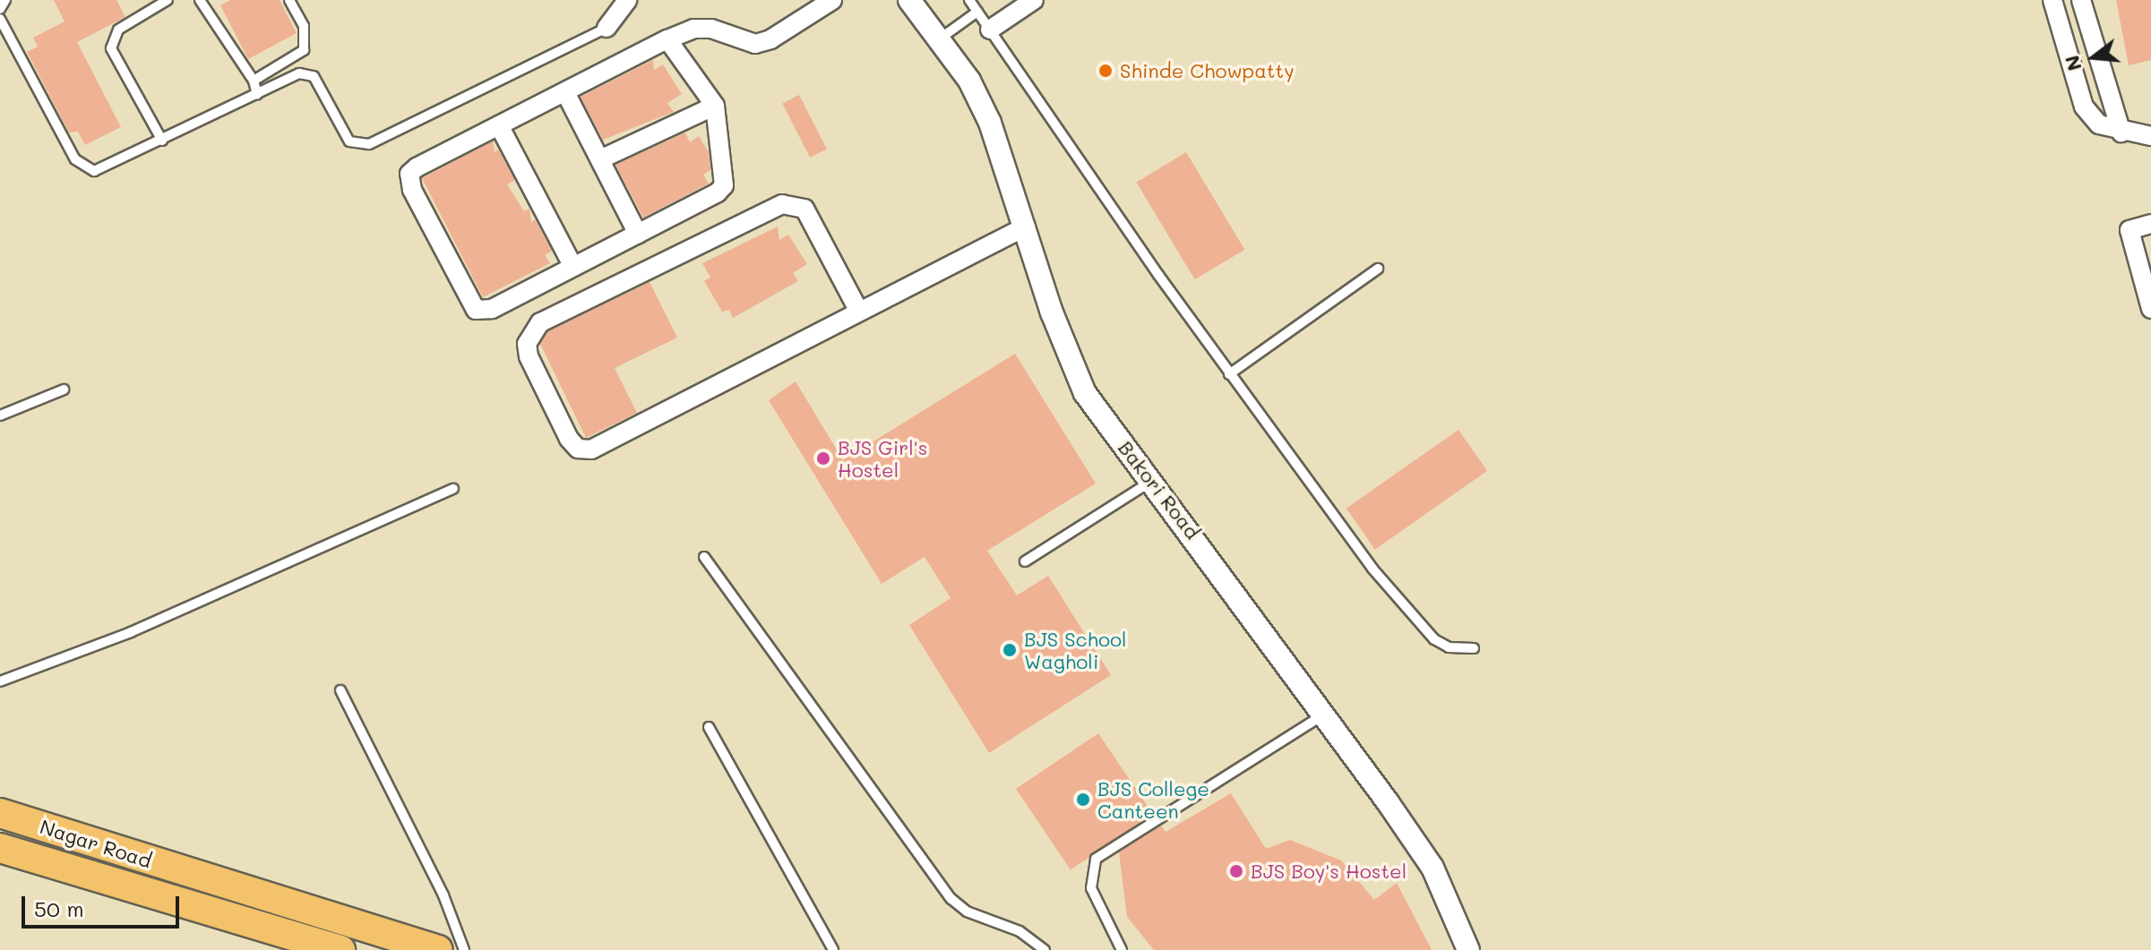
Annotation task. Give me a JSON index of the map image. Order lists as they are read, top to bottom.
{
  "streets": {
    "highway": ["Nagar Road"],
    "street": ["Bakori Road"]
  },
  "places": [
    "Shinde Chowpatty",
    "BJS Girl's Hostel",
    "BJS School Wagholi",
    "BJS College Canteen",
    "BJS Boy's Hostel"
  ],
  "scale_bar": "50 m",
  "north": "left"
}
